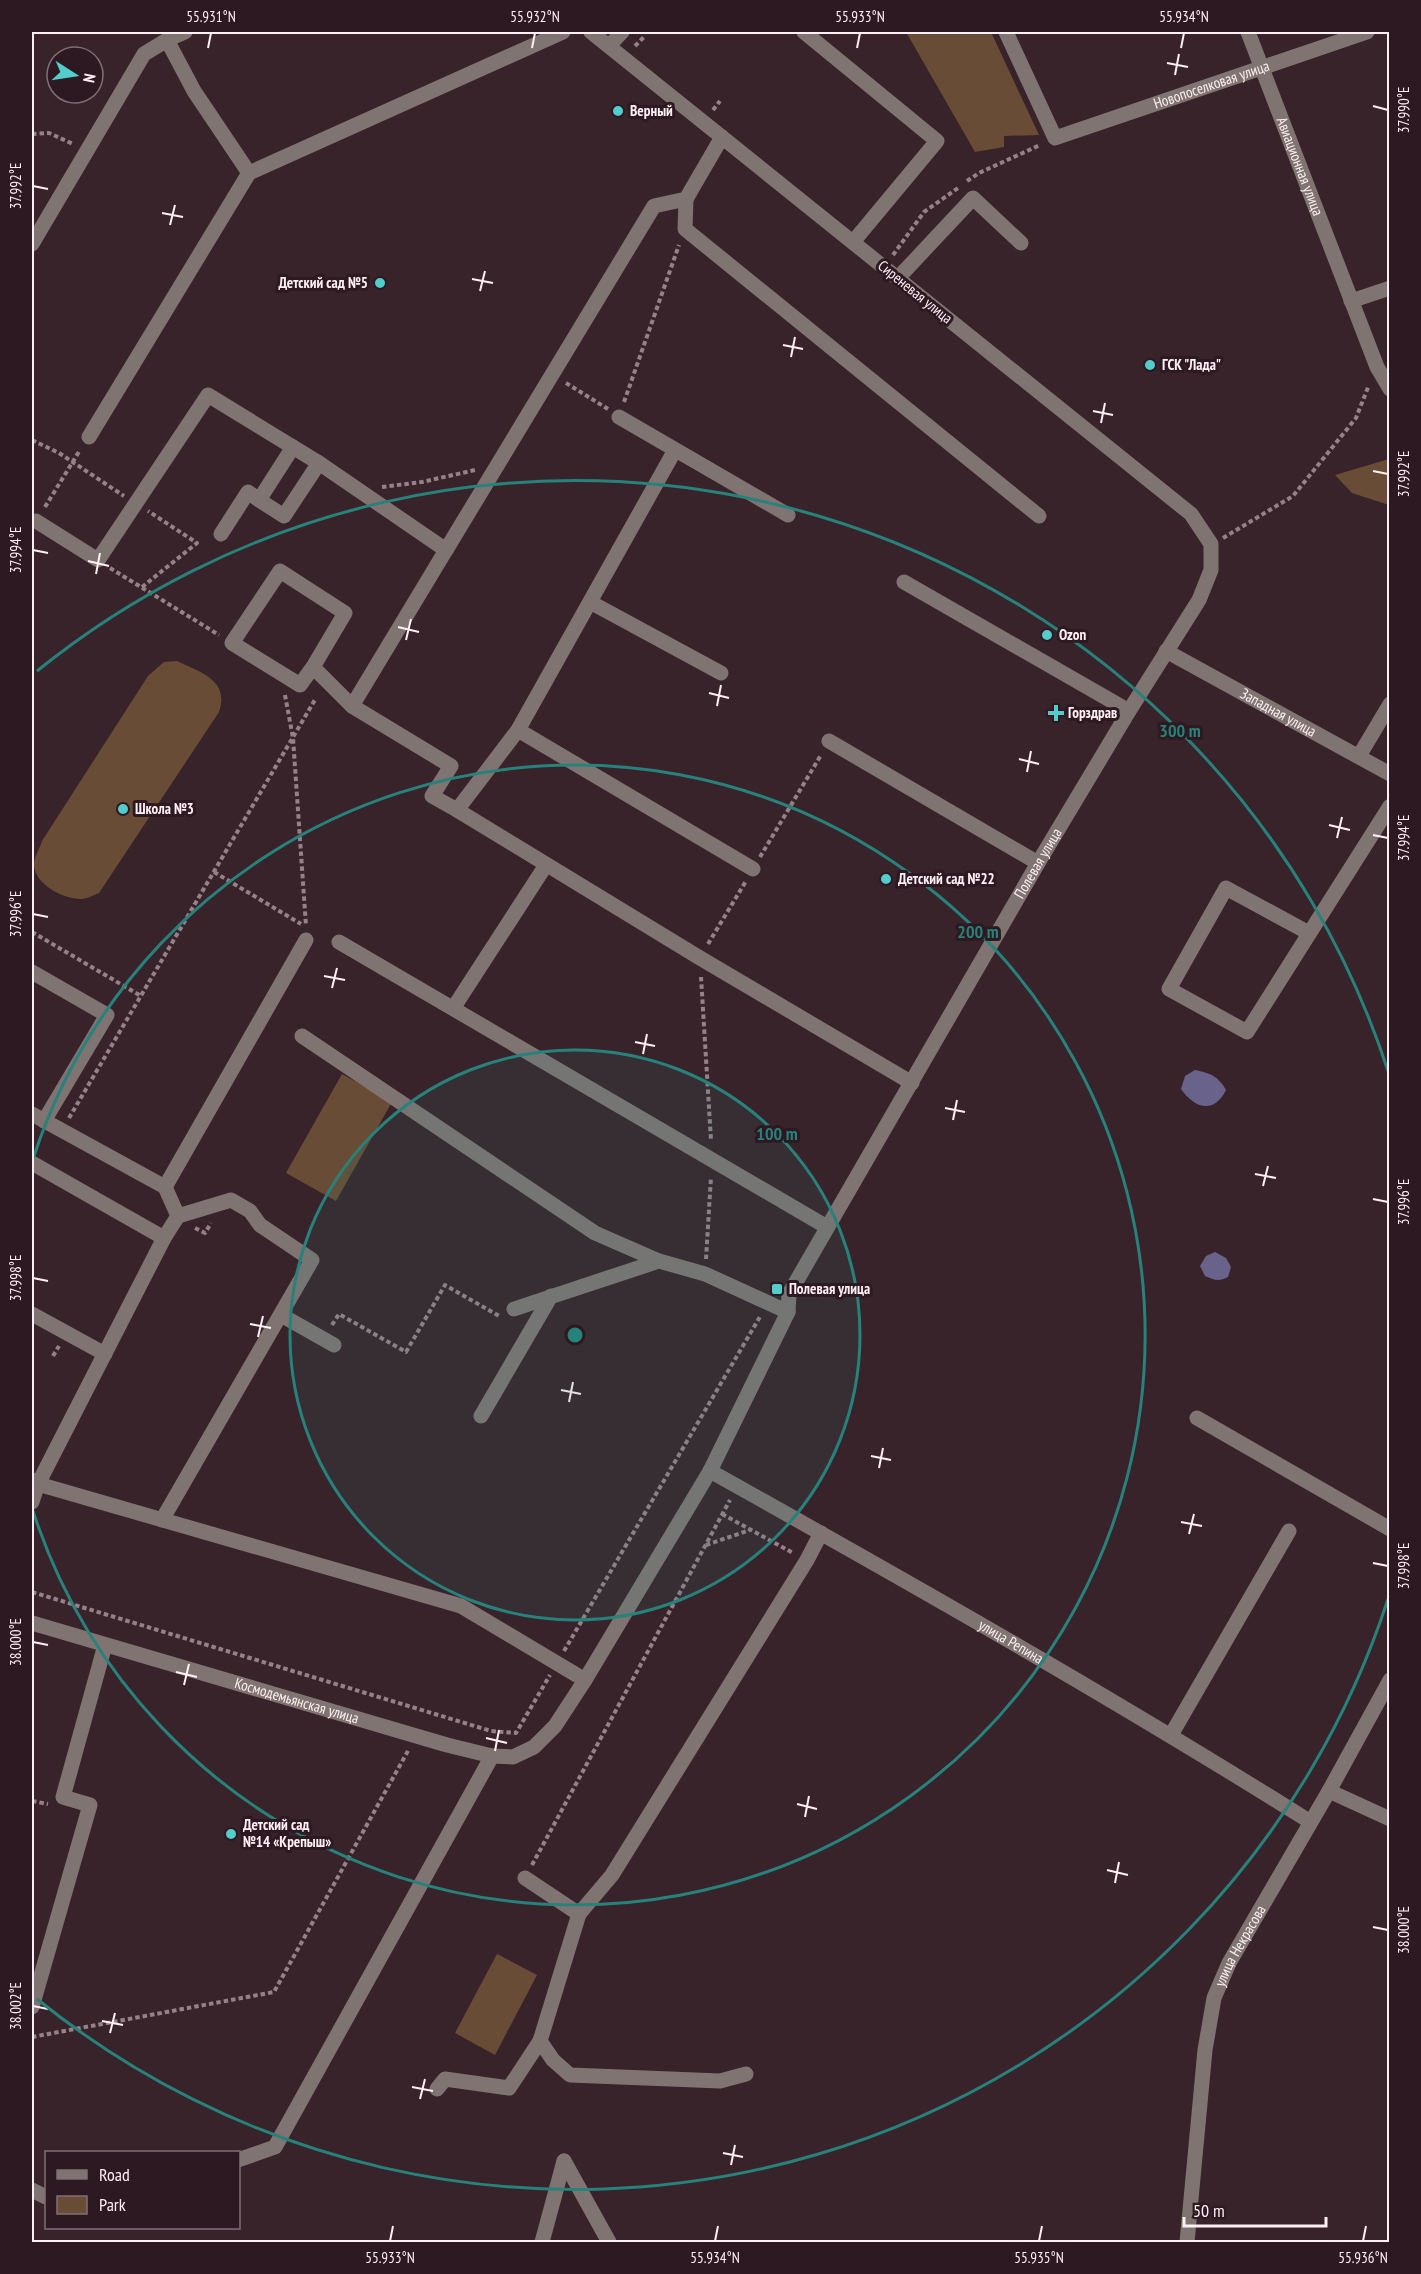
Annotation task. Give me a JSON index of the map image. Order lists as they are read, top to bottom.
{
  "streets": {
    "street": [
      "Новопоселковая улица",
      "Авиационная улица",
      "Сиреневая улица",
      "Западная улица",
      "Полевая улица",
      "улица Репина",
      "Космодемьянская улица",
      "улица Некрасова"
    ]
  },
  "crossings": [
    ["Новопоселковая улица", "Авиационная улица"],
    ["Сиреневая улица", "Полевая улица"],
    ["Западная улица", "Полевая улица"],
    ["Полевая улица", "улица Репина"],
    ["Полевая улица", "Космодемьянская улица"],
    ["улица Репина", "улица Некрасова"]
  ],
  "places": {
    "other": [
      "Верный",
      "Детский сад №5",
      "ГСК \"Лада\"",
      "Ozon",
      "Школа №3",
      "Детский сад №22",
      "Детский сад №14 «Крепыш»"
    ],
    "health": ["Горздрав"],
    "transit": ["Полевая улица"]
  },
  "legend": ["Road", "Park"],
  "scale_bar": "50 m",
  "north": "right",
  "coordinates": [
    "55.931°N",
    "55.932°N",
    "55.933°N",
    "55.934°N",
    "37.990°E",
    "37.992°E",
    "37.994°E",
    "37.996°E",
    "37.998°E",
    "38.000°E",
    "38.002°E",
    "55.935°N",
    "55.936°N"
  ],
  "rings": ["300 m", "200 m", "100 m"]
}
